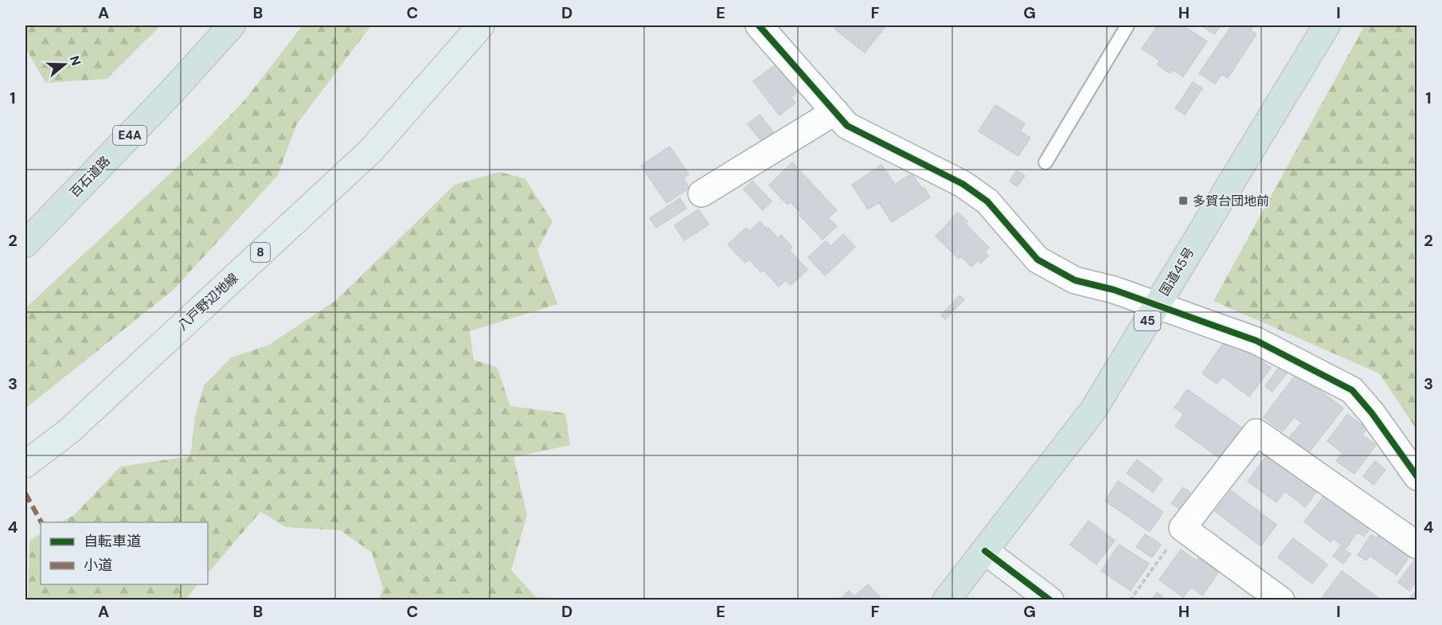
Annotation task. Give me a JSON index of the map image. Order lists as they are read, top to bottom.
{
  "streets": {
    "highway": [
      "E4A",
      "百石道路",
      "国道45号",
      "45"
    ],
    "main road": ["8", "八戸野辺地線"]
  },
  "places": {
    "transit": ["多賀台団地前"]
  },
  "legend": ["自転車道", "小道"],
  "north": "right",
  "grid": {
    "columns": [
      "A",
      "B",
      "C",
      "D",
      "E",
      "F",
      "G",
      "H",
      "I"
    ],
    "rows": [
      "1",
      "2",
      "3",
      "4"
    ]
  }
}
